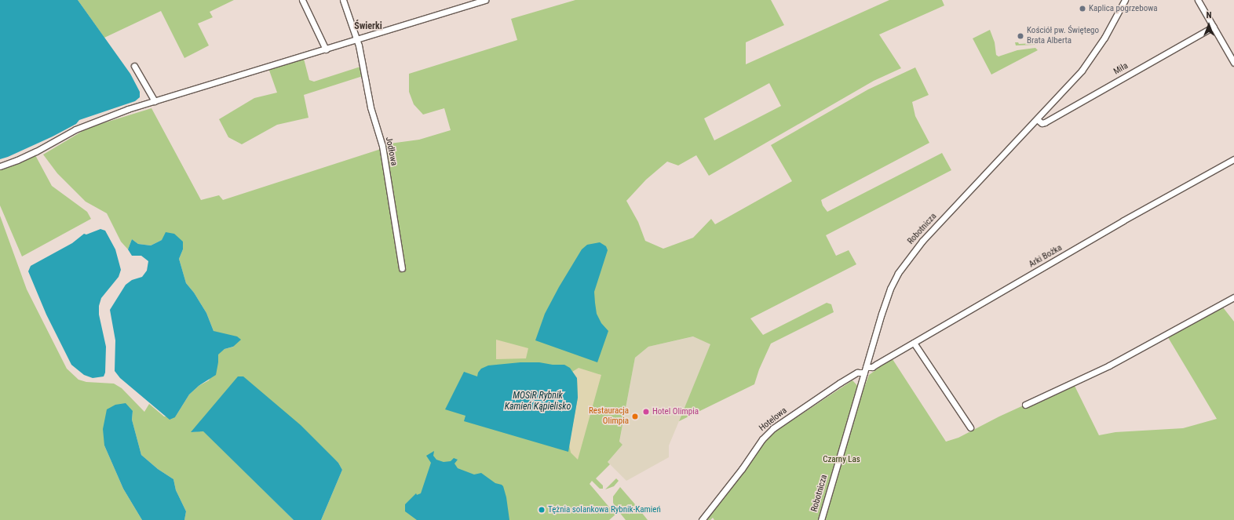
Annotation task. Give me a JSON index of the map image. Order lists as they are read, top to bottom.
{
  "streets": {
    "street": [
      "Miła",
      "Jodłowa",
      "Robotnicza",
      "Arki Bożka",
      "Hotelowa"
    ]
  },
  "crossings": [
    ["Miła", "Robotnicza"],
    ["Robotnicza", "Arki Bożka"],
    ["Robotnicza", "Hotelowa"],
    ["Arki Bożka", "Hotelowa"]
  ],
  "districts": ["Świerki"],
  "water": ["MOSiR Rybnik Kamień Kąpielisko"],
  "parks": ["Czarny Las"],
  "places": [
    "Kaplica pogrzebowa",
    "Kościół pw. Świętego Brata Alberta",
    "Hotel Olimpia",
    "Restauracja Olimpia",
    "Tężnia solankowa Rybnik-Kamień"
  ],
  "north": "top"
}
